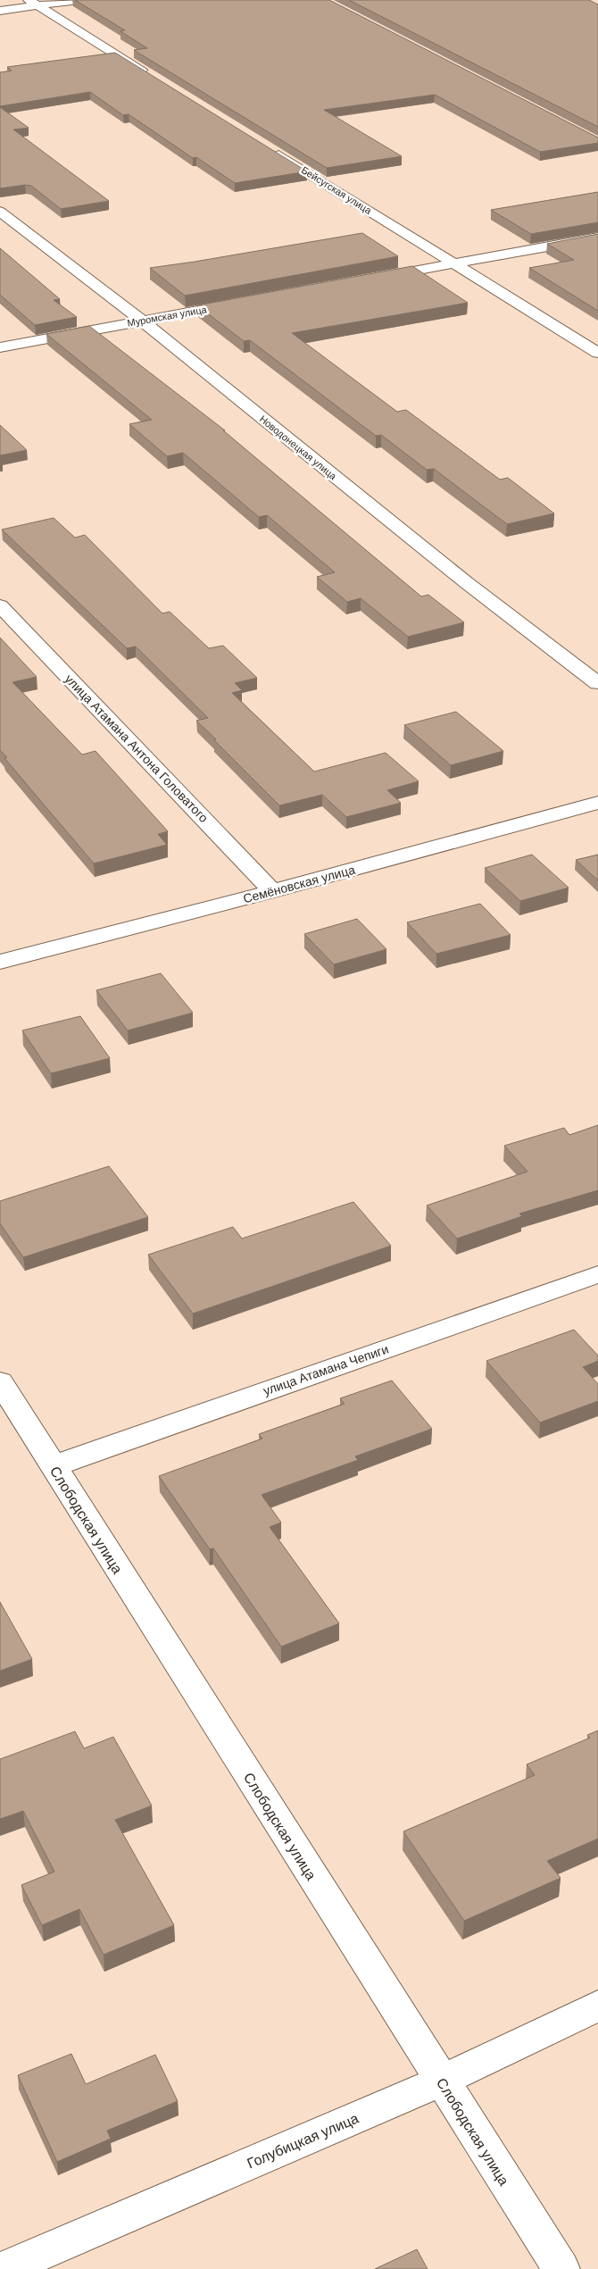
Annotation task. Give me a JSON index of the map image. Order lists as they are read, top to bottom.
{
  "streets": {
    "street": [
      "Бейсугская улица",
      "Муромская улица",
      "Новодонецкая улица",
      "улица Атамана Антона Головатого",
      "Семёновская улица",
      "улица Атамана Чепиги",
      "Слободская улица",
      "Голубицкая улица"
    ]
  },
  "crossings": [
    ["Муромская улица", "Новодонецкая улица"],
    ["улица Атамана Антона Головатого", "Семёновская улица"],
    ["улица Атамана Чепиги", "Слободская улица"],
    ["Слободская улица", "Голубицкая улица"]
  ]
}
